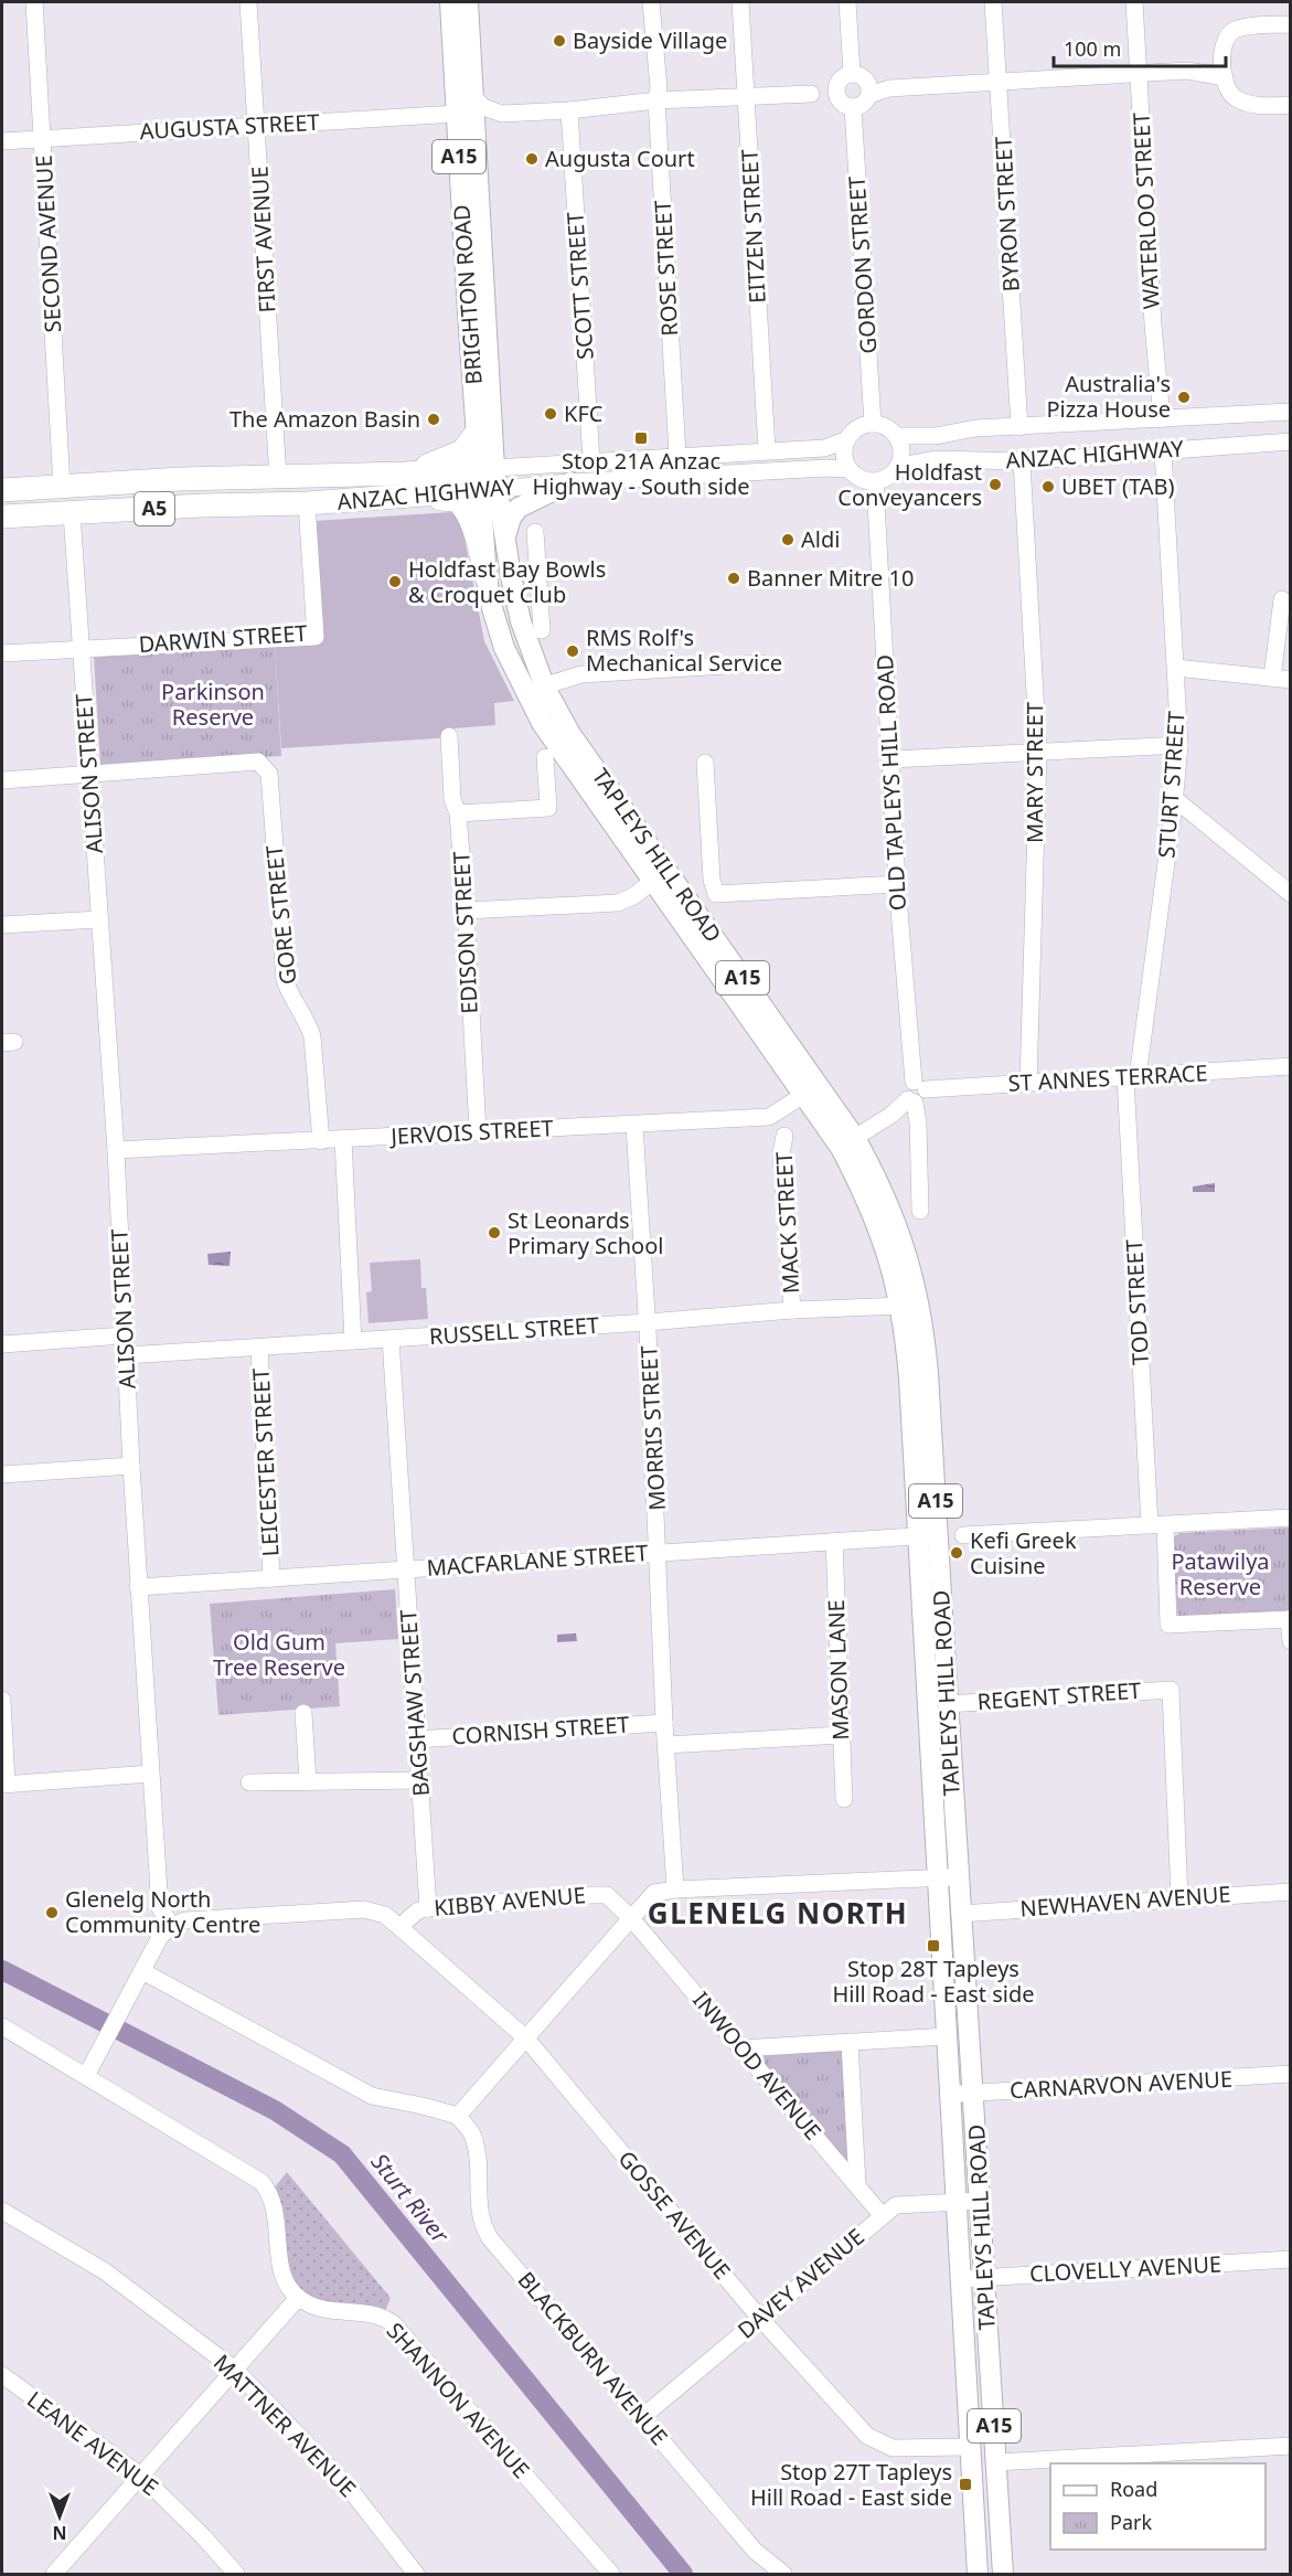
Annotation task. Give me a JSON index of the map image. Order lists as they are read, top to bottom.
{
  "streets": {
    "highway": ["ANZAC HIGHWAY", "A5"],
    "main road": ["A15", "BRIGHTON ROAD", "TAPLEYS HILL ROAD"],
    "street": [
      "AUGUSTA STREET",
      "WATERLOO STREET",
      "BYRON STREET",
      "EITZEN STREET",
      "FIRST AVENUE",
      "SECOND AVENUE",
      "GORDON STREET",
      "ROSE STREET",
      "SCOTT STREET",
      "DARWIN STREET",
      "MARY STREET",
      "ALISON STREET",
      "OLD TAPLEYS HILL ROAD",
      "STURT STREET",
      "GORE STREET",
      "EDISON STREET",
      "ST ANNES TERRACE",
      "JERVOIS STREET",
      "MACK STREET",
      "TOD STREET",
      "RUSSELL STREET",
      "MORRIS STREET",
      "LEICESTER STREET",
      "MACFARLANE STREET",
      "MASON LANE",
      "REGENT STREET",
      "BAGSHAW STREET",
      "CORNISH STREET",
      "KIBBY AVENUE",
      "NEWHAVEN AVENUE",
      "INWOOD AVENUE",
      "CARNARVON AVENUE",
      "GOSSE AVENUE",
      "CLOVELLY AVENUE",
      "DAVEY AVENUE",
      "BLACKBURN AVENUE",
      "SHANNON AVENUE",
      "MATTNER AVENUE",
      "LEANE AVENUE"
    ]
  },
  "crossings": [
    ["AUGUSTA STREET", "FIRST AVENUE"],
    ["AUGUSTA STREET", "SECOND AVENUE"],
    ["AUGUSTA STREET", "BRIGHTON ROAD"],
    ["WATERLOO STREET", "ANZAC HIGHWAY"],
    ["BYRON STREET", "ANZAC HIGHWAY"],
    ["EITZEN STREET", "ANZAC HIGHWAY"],
    ["FIRST AVENUE", "ANZAC HIGHWAY"],
    ["SECOND AVENUE", "ANZAC HIGHWAY"],
    ["GORDON STREET", "ANZAC HIGHWAY"],
    ["GORDON STREET", "OLD TAPLEYS HILL ROAD"],
    ["ROSE STREET", "ANZAC HIGHWAY"],
    ["SCOTT STREET", "ANZAC HIGHWAY"],
    ["BRIGHTON ROAD", "ANZAC HIGHWAY"],
    ["BRIGHTON ROAD", "TAPLEYS HILL ROAD"],
    ["ANZAC HIGHWAY", "DARWIN STREET"],
    ["ANZAC HIGHWAY", "MARY STREET"],
    ["ANZAC HIGHWAY", "ALISON STREET"],
    ["ANZAC HIGHWAY", "OLD TAPLEYS HILL ROAD"],
    ["ANZAC HIGHWAY", "STURT STREET"],
    ["ANZAC HIGHWAY", "TAPLEYS HILL ROAD"],
    ["DARWIN STREET", "ALISON STREET"],
    ["MARY STREET", "ST ANNES TERRACE"],
    ["ALISON STREET", "GORE STREET"],
    ["ALISON STREET", "JERVOIS STREET"],
    ["ALISON STREET", "RUSSELL STREET"],
    ["ALISON STREET", "MACFARLANE STREET"],
    ["OLD TAPLEYS HILL ROAD", "ST ANNES TERRACE"],
    ["STURT STREET", "ST ANNES TERRACE"],
    ["STURT STREET", "TOD STREET"],
    ["TAPLEYS HILL ROAD", "JERVOIS STREET"],
    ["TAPLEYS HILL ROAD", "RUSSELL STREET"],
    ["TAPLEYS HILL ROAD", "MACFARLANE STREET"],
    ["TAPLEYS HILL ROAD", "REGENT STREET"],
    ["TAPLEYS HILL ROAD", "NEWHAVEN AVENUE"],
    ["TAPLEYS HILL ROAD", "CARNARVON AVENUE"],
    ["TAPLEYS HILL ROAD", "GOSSE AVENUE"],
    ["TAPLEYS HILL ROAD", "CLOVELLY AVENUE"],
    ["TAPLEYS HILL ROAD", "DAVEY AVENUE"],
    ["GORE STREET", "JERVOIS STREET"],
    ["EDISON STREET", "JERVOIS STREET"],
    ["ST ANNES TERRACE", "TOD STREET"],
    ["JERVOIS STREET", "MORRIS STREET"],
    ["MACK STREET", "RUSSELL STREET"],
    ["RUSSELL STREET", "MORRIS STREET"],
    ["RUSSELL STREET", "LEICESTER STREET"],
    ["RUSSELL STREET", "BAGSHAW STREET"],
    ["MORRIS STREET", "MACFARLANE STREET"],
    ["MORRIS STREET", "CORNISH STREET"],
    ["LEICESTER STREET", "MACFARLANE STREET"],
    ["MACFARLANE STREET", "MASON LANE"],
    ["MACFARLANE STREET", "BAGSHAW STREET"],
    ["REGENT STREET", "NEWHAVEN AVENUE"],
    ["BAGSHAW STREET", "CORNISH STREET"],
    ["BAGSHAW STREET", "KIBBY AVENUE"],
    ["KIBBY AVENUE", "INWOOD AVENUE"],
    ["KIBBY AVENUE", "GOSSE AVENUE"],
    ["INWOOD AVENUE", "DAVEY AVENUE"],
    ["GOSSE AVENUE", "DAVEY AVENUE"],
    ["DAVEY AVENUE", "BLACKBURN AVENUE"]
  ],
  "districts": ["GLENELG NORTH"],
  "water": ["Sturt River"],
  "parks": ["Parkinson Reserve", "Patawilya Reserve", "Old Gum Tree Reserve"],
  "places": {
    "other": [
      "Bayside Village",
      "Augusta Court",
      "Australia's Pizza House",
      "KFC",
      "The Amazon Basin",
      "Holdfast Conveyancers",
      "UBET (TAB)",
      "Aldi",
      "Banner Mitre 10",
      "Holdfast Bay Bowls & Croquet Club",
      "RMS Rolf's Mechanical Service",
      "St Leonards Primary School",
      "Kefi Greek Cuisine",
      "Glenelg North Community Centre"
    ],
    "transit": ["Stop 21A Anzac Highway - South side", "Stop 28T Tapleys Hill Road - East side", "Stop 27T Tapleys Hill Road - East side"]
  },
  "legend": ["Road", "Park"],
  "scale_bar": "100 m",
  "north": "bottom"
}
